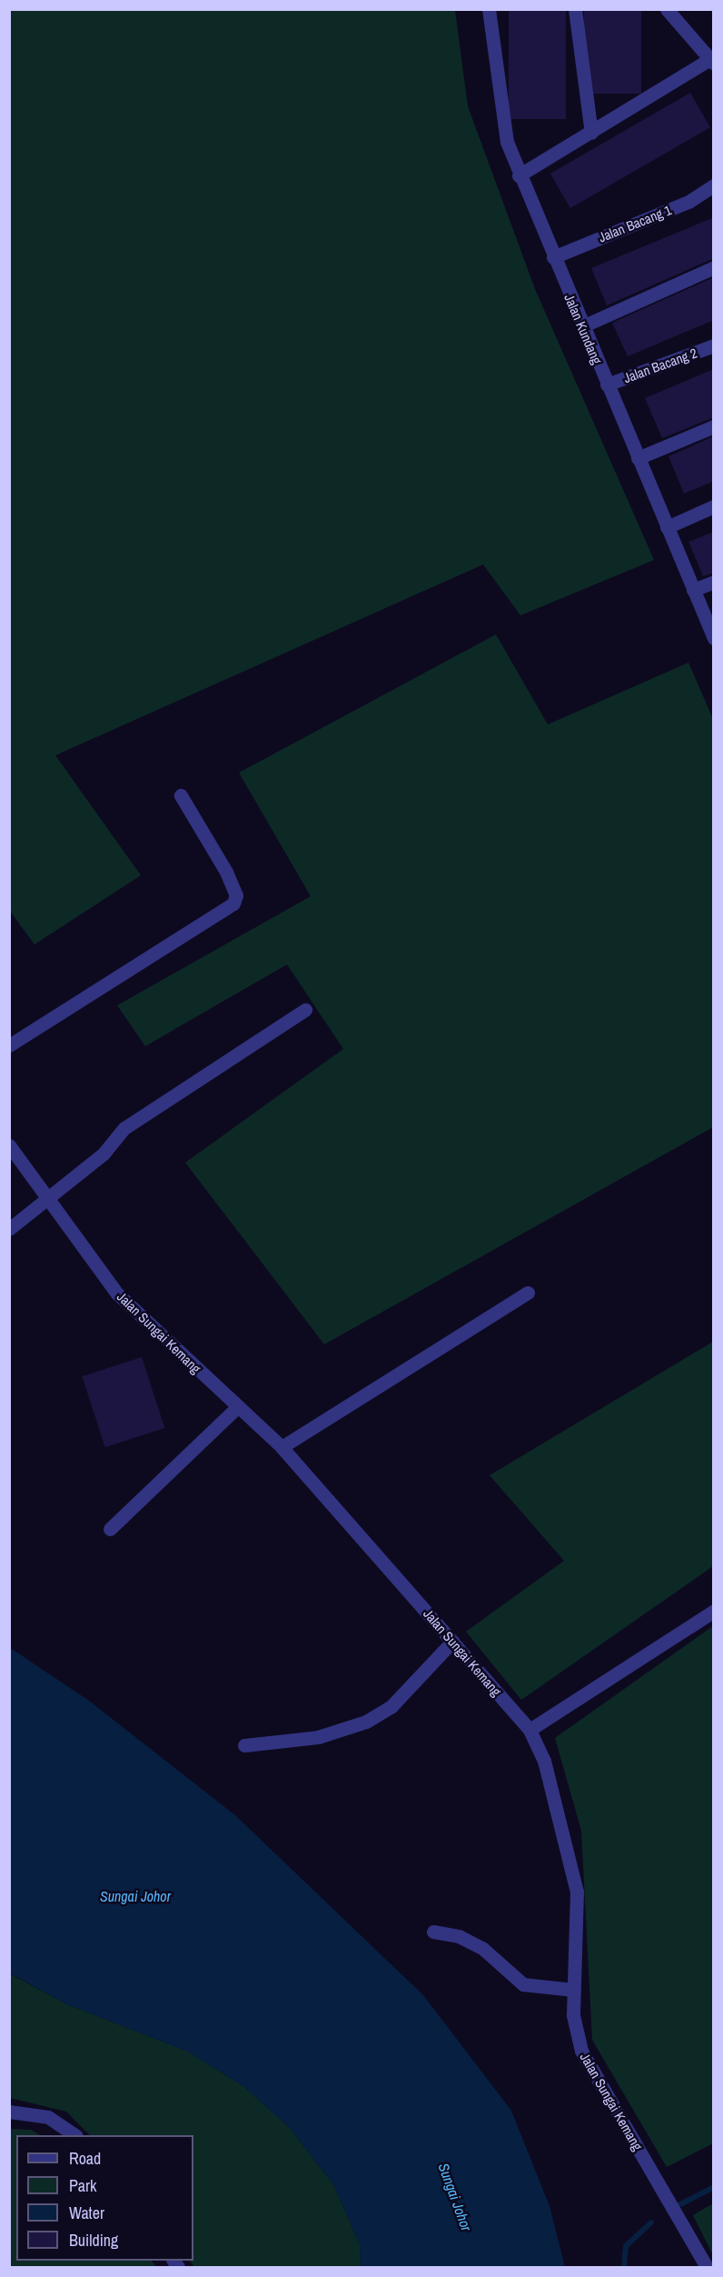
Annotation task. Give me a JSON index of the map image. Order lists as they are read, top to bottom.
{
  "streets": {
    "street": [
      "Jalan Bacang 1",
      "Jalan Kundang",
      "Jalan Bacang 2",
      "Jalan Sungai Kemang"
    ]
  },
  "crossings": [
    ["Jalan Bacang 1", "Jalan Kundang"],
    ["Jalan Kundang", "Jalan Bacang 2"]
  ],
  "water": ["Sungai Johor"],
  "legend": [
    "Road",
    "Park",
    "Water",
    "Building"
  ]
}
